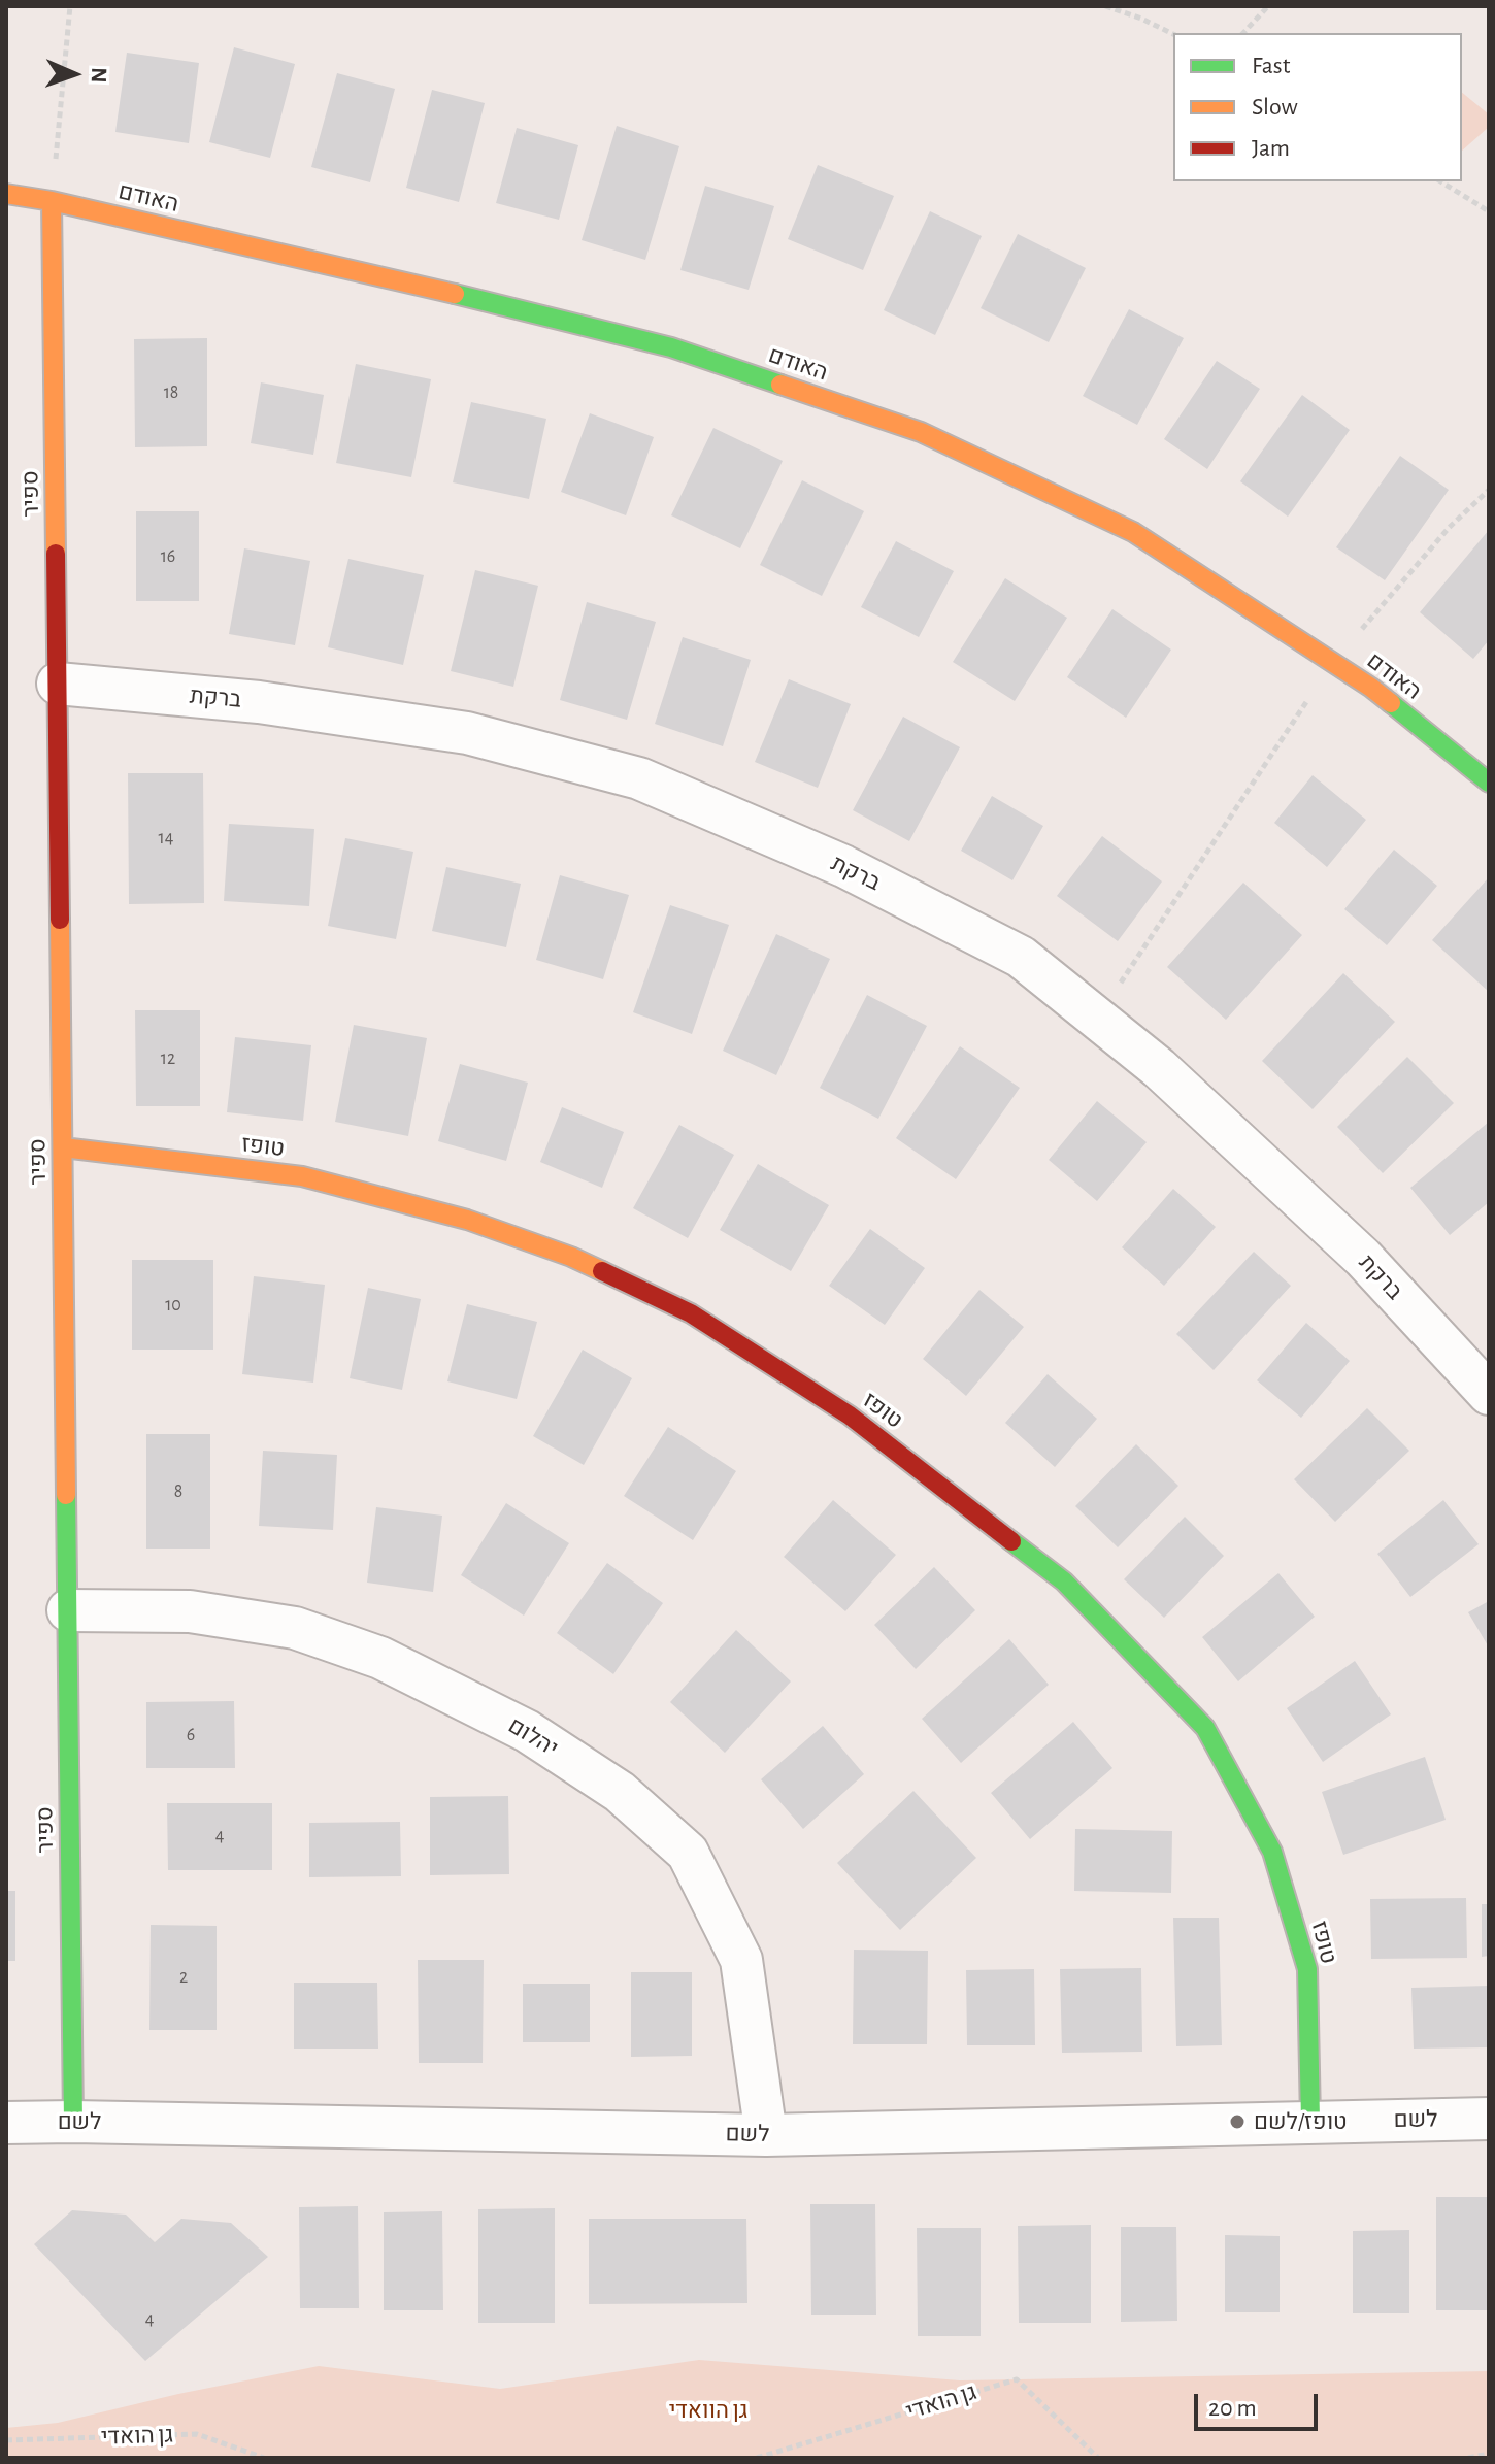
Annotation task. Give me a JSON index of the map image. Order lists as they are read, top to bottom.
{
  "streets": {
    "street": [
      "האודם",
      "ספיר",
      "ברקת",
      "טופז",
      "יהלום",
      "לשם"
    ],
    "path": ["גן הואדי"]
  },
  "crossings": [
    ["האודם", "ספיר"],
    ["ספיר", "ברקת"],
    ["ספיר", "טופז"],
    ["ספיר", "יהלום"],
    ["ספיר", "לשם"],
    ["טופז", "לשם"],
    ["יהלום", "לשם"]
  ],
  "parks": ["גן הוואדי"],
  "places": ["טופז/לשם"],
  "house_numbers": [
    "18",
    "16",
    "14",
    "12",
    "10",
    "8",
    "6",
    "4",
    "2",
    "4"
  ],
  "legend": ["Fast", "Slow", "Jam"],
  "scale_bar": "20 m",
  "north": "right"
}
